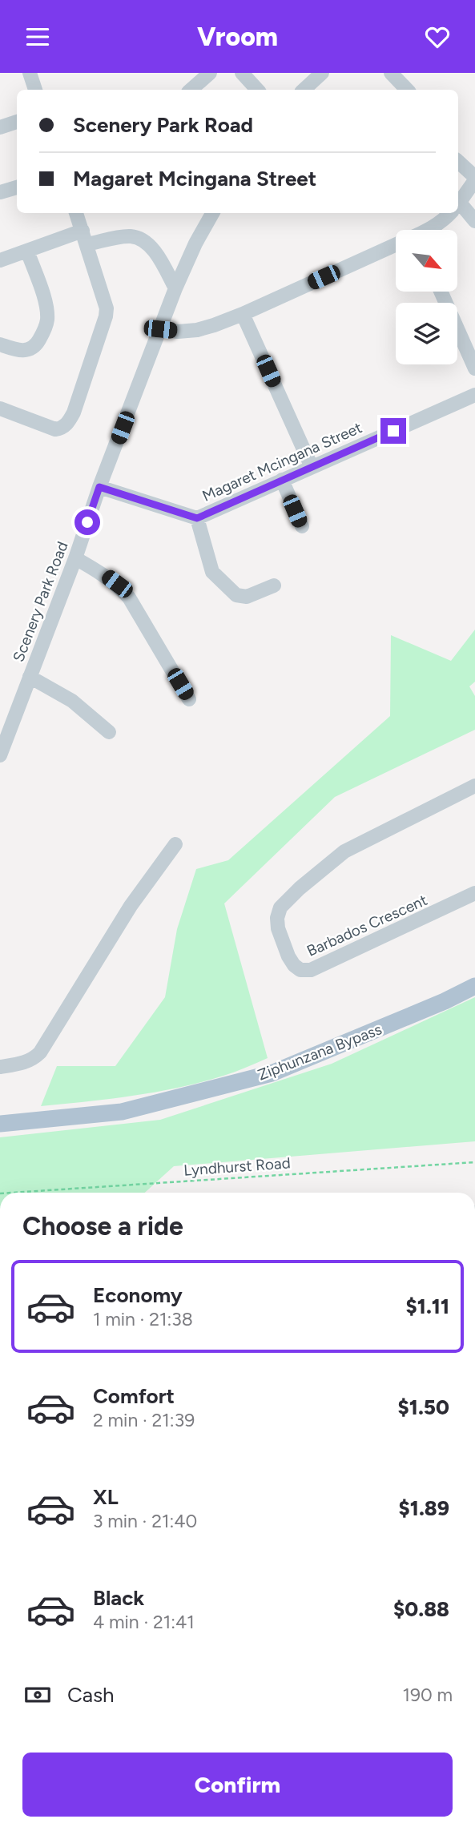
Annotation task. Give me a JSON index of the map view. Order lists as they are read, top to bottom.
{
  "streets": {
    "main road": ["Ziphunzana Bypass"],
    "street": ["Magaret Mcingana Street", "Scenery Park Road", "Barbados Crescent"],
    "path": ["Lyndhurst Road"]
  },
  "crossings": [
    ["Magaret Mcingana Street", "Scenery Park Road"]
  ],
  "north": "bottom right",
  "page": {
    "header": "Vroom",
    "banner": ["Scenery Park Road", "Magaret Mcingana Street"],
    "heading": "Choose a ride",
    "list": [
      {
        "name": "Economy",
        "note": "1 min · 21:38",
        "value": "$1.11"
      },
      {
        "name": "Comfort",
        "note": "2 min · 21:39",
        "value": "$1.50"
      },
      {
        "name": "XL",
        "note": "3 min · 21:40",
        "value": "$1.89"
      },
      {
        "name": "Black",
        "note": "4 min · 21:41",
        "value": "$0.88"
      }
    ],
    "pay": ["Cash", "190 m"],
    "buttons": "Confirm"
  }
}
